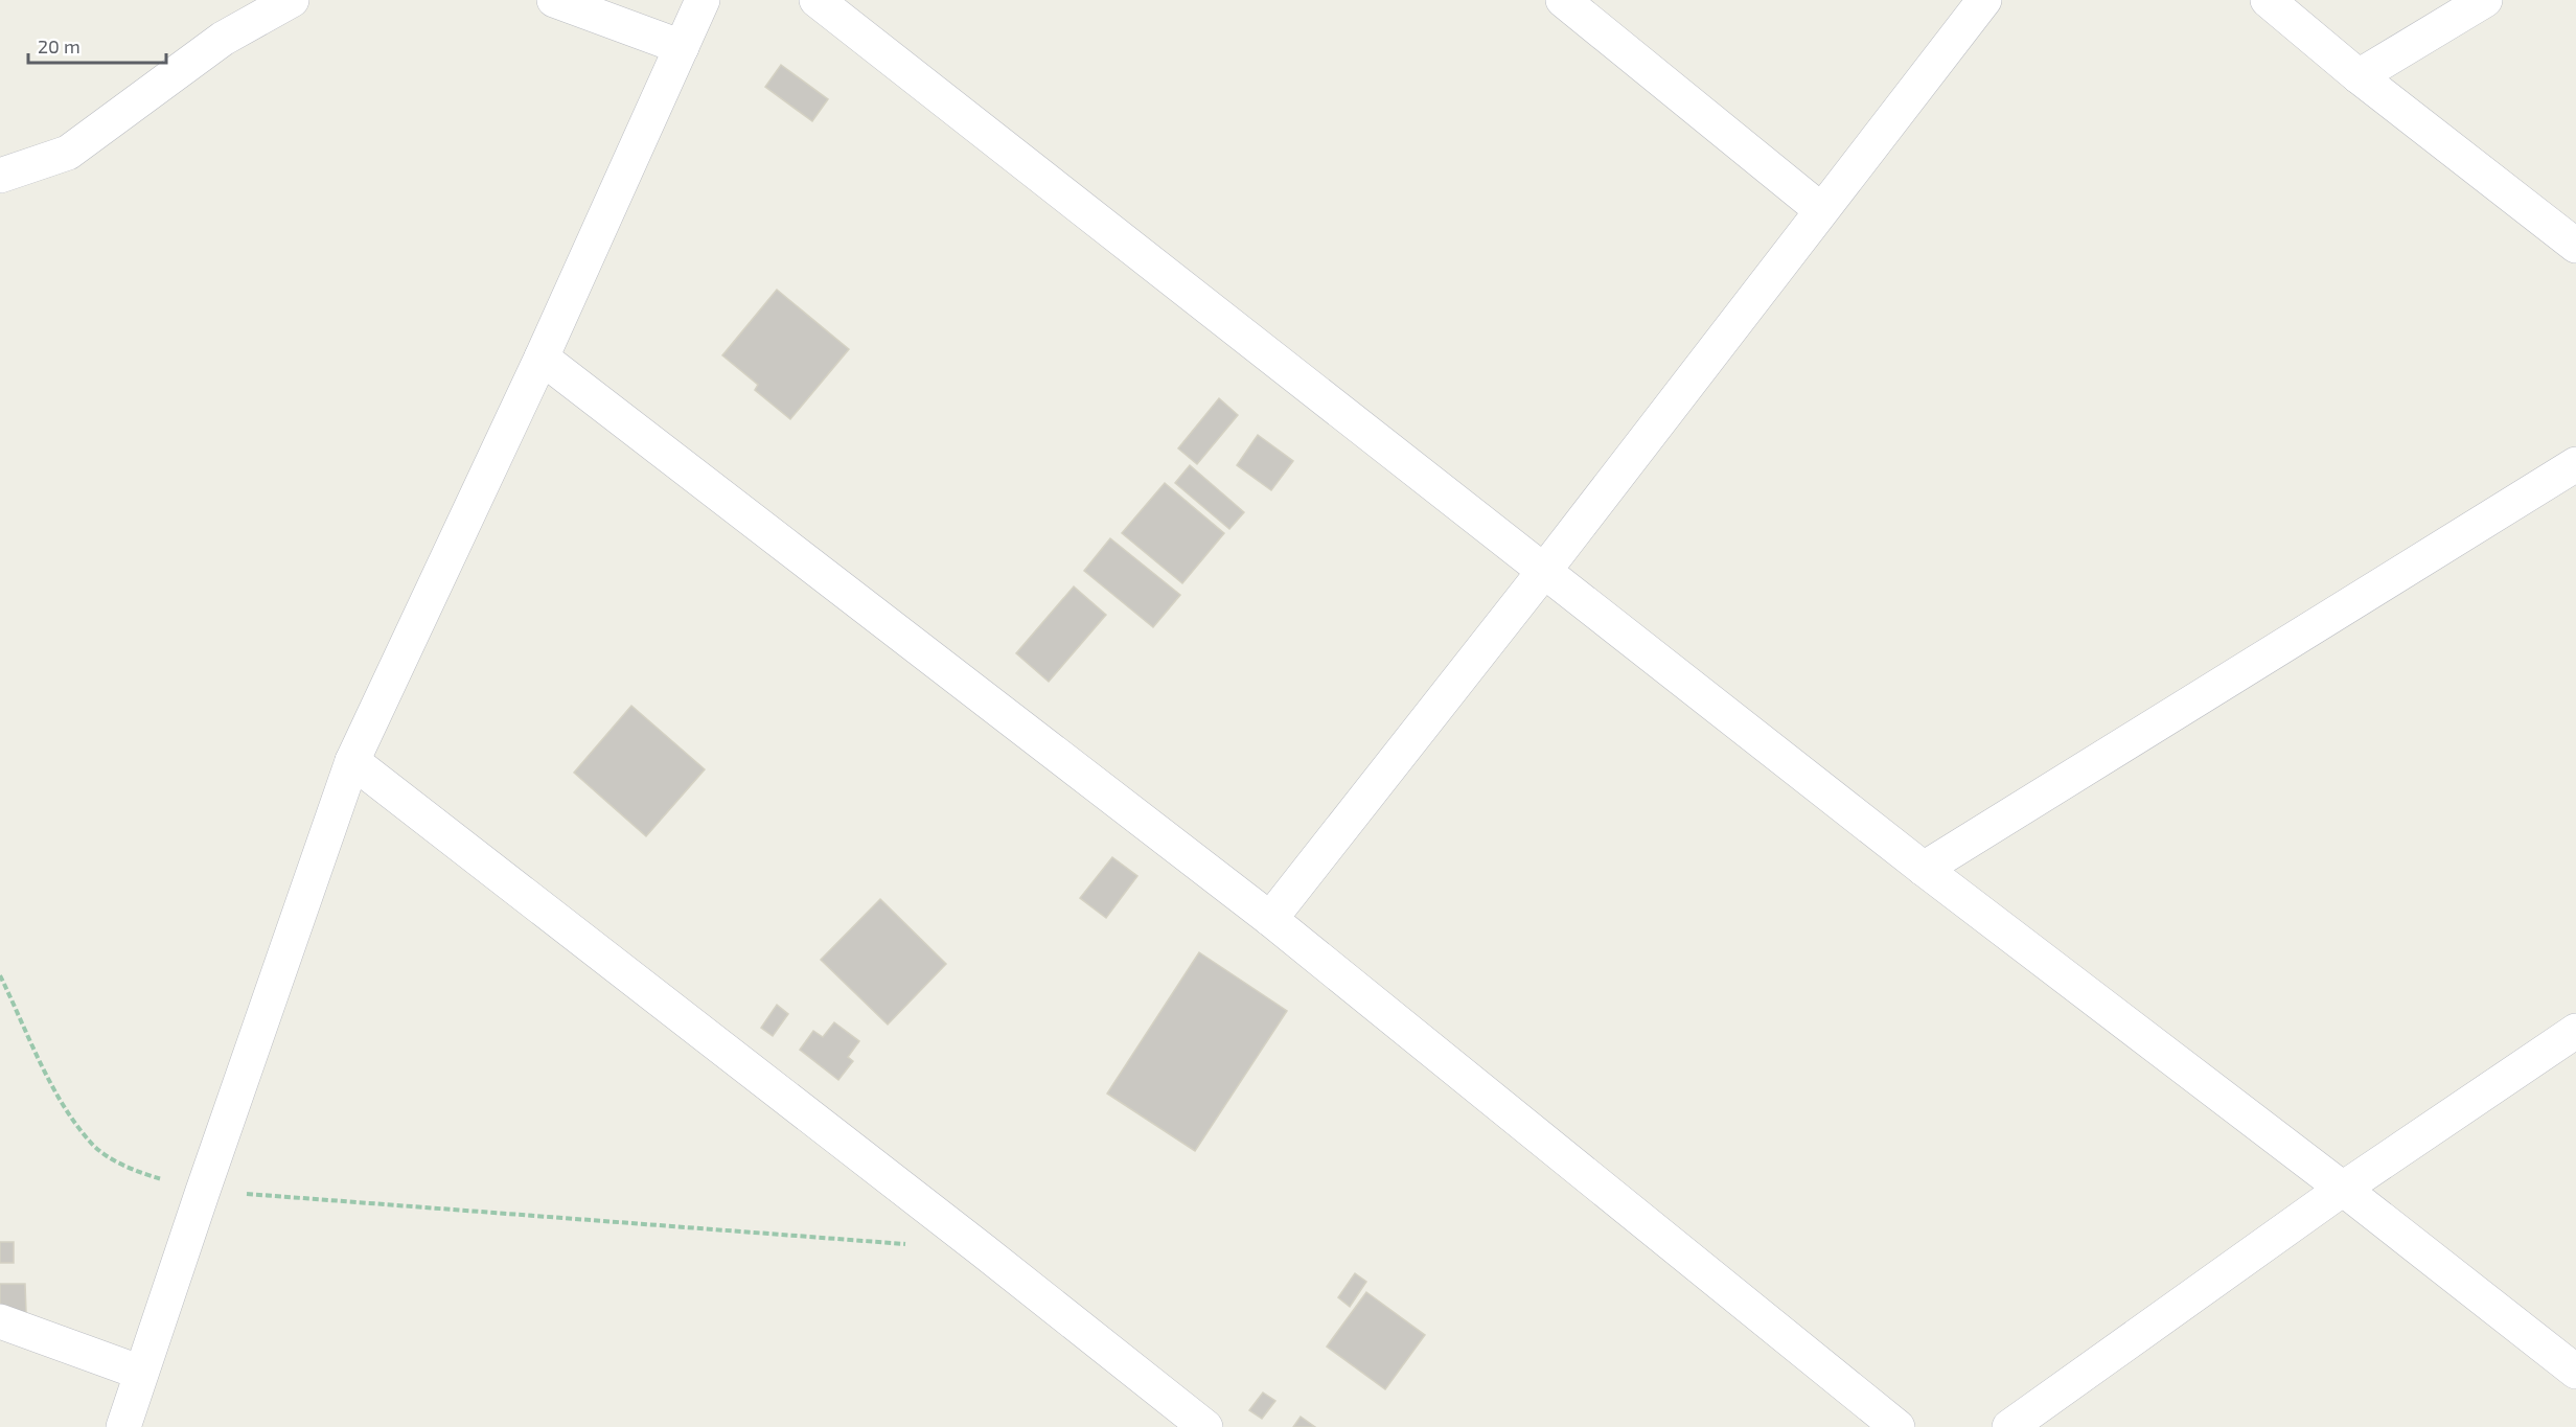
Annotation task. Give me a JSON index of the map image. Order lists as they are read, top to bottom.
{
  "scale_bar": "20 m"
}
